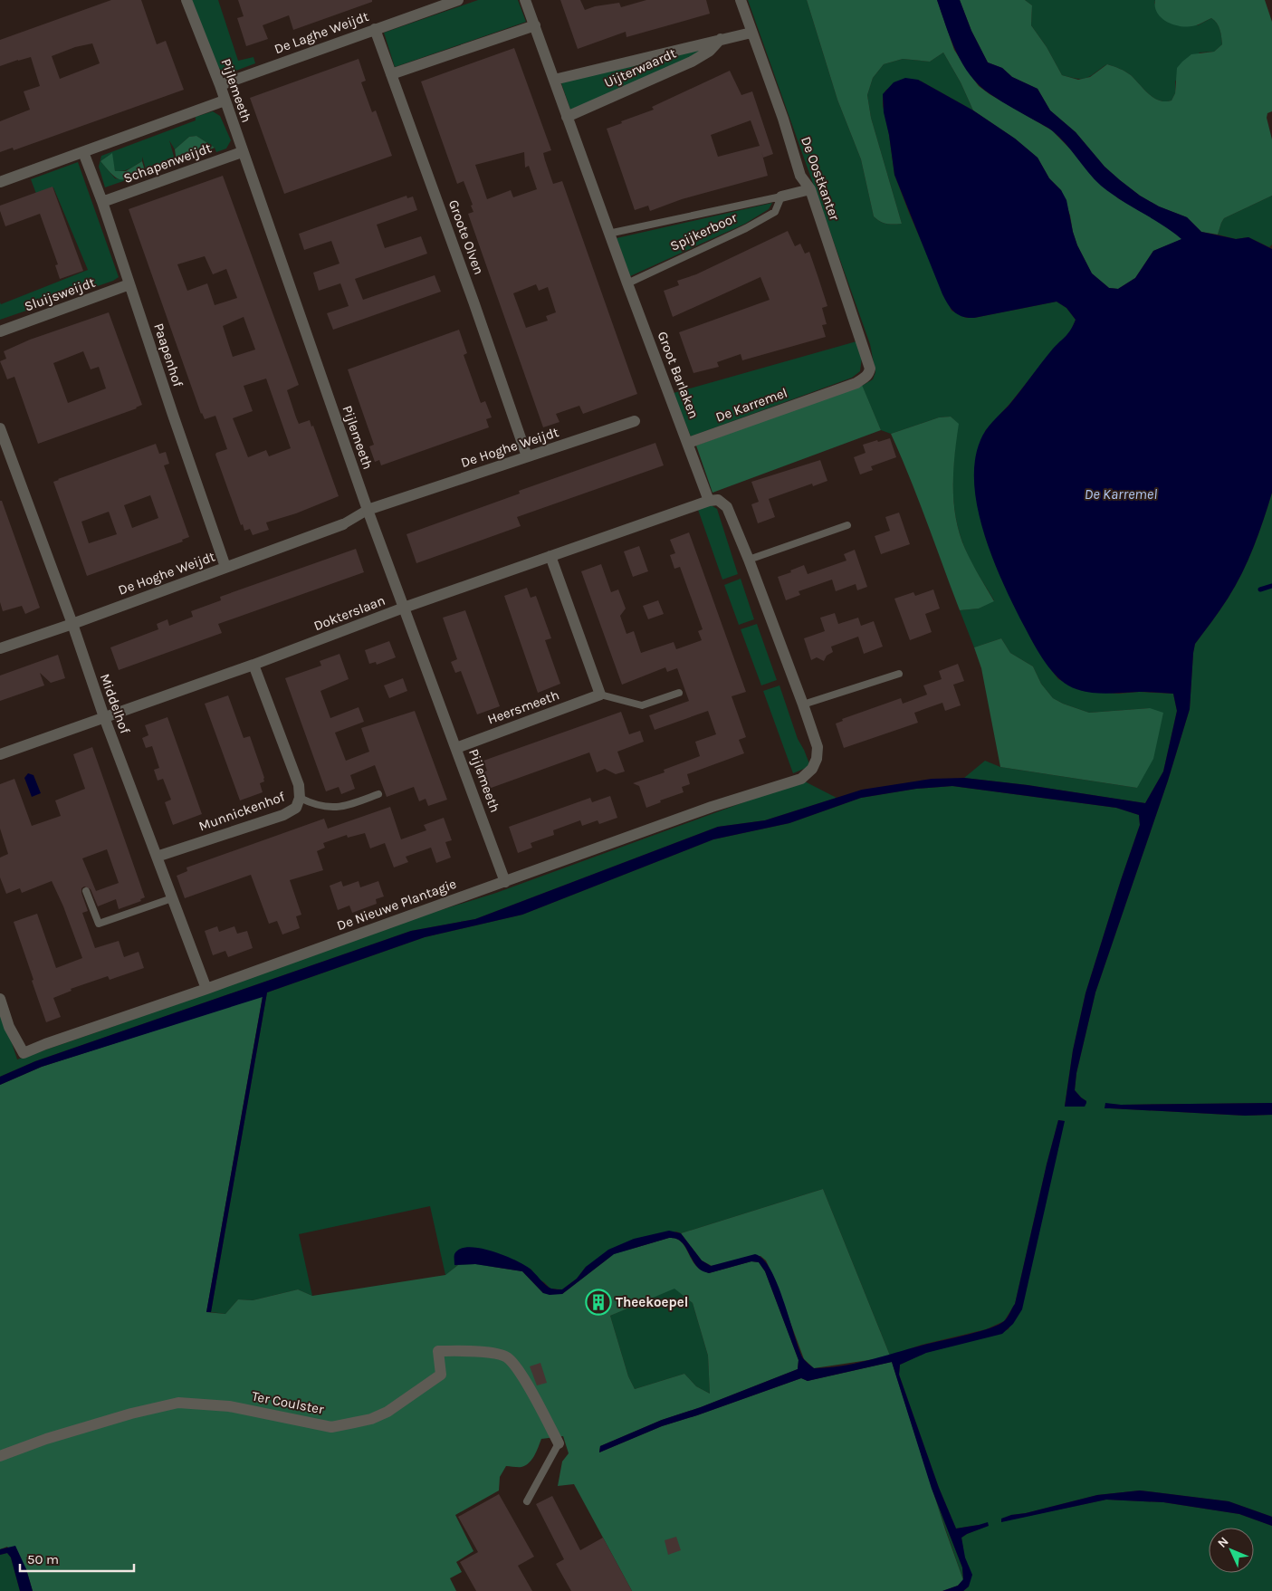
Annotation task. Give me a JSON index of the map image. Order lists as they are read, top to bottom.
{
  "streets": {
    "street": [
      "De Laghe Weijdt",
      "Uijterwaardt",
      "Pijlemeeth",
      "Schapenweijdt",
      "De Oostkanter",
      "Spijkerboor",
      "Groote Olven",
      "Sluijsweijdt",
      "Paapenhof",
      "Groot Barlaken",
      "De Karremel",
      "De Hoghe Weijdt",
      "Dokterslaan",
      "Middelhof",
      "Heersmeeth",
      "Munnickenhof",
      "De Nieuwe Plantagie",
      "Ter Coulster"
    ]
  },
  "crossings": [
    ["De Laghe Weijdt", "Pijlemeeth"],
    ["De Laghe Weijdt", "Groote Olven"],
    ["Uijterwaardt", "De Oostkanter"],
    ["Uijterwaardt", "Groot Barlaken"],
    ["Pijlemeeth", "Schapenweijdt"],
    ["Pijlemeeth", "De Hoghe Weijdt"],
    ["Pijlemeeth", "Dokterslaan"],
    ["Pijlemeeth", "Heersmeeth"],
    ["Pijlemeeth", "De Nieuwe Plantagie"],
    ["Schapenweijdt", "Paapenhof"],
    ["De Oostkanter", "Spijkerboor"],
    ["De Oostkanter", "De Karremel"],
    ["Spijkerboor", "Groot Barlaken"],
    ["Groote Olven", "De Hoghe Weijdt"],
    ["Sluijsweijdt", "Paapenhof"],
    ["Paapenhof", "De Hoghe Weijdt"],
    ["Groot Barlaken", "De Karremel"],
    ["Groot Barlaken", "Dokterslaan"],
    ["De Hoghe Weijdt", "Middelhof"],
    ["Dokterslaan", "Middelhof"],
    ["Dokterslaan", "Munnickenhof"],
    ["Middelhof", "Munnickenhof"],
    ["Middelhof", "De Nieuwe Plantagie"]
  ],
  "water": ["De Karremel"],
  "places": {
    "building": ["Theekoepel"]
  },
  "scale_bar": "50 m",
  "north": "top left"
}
